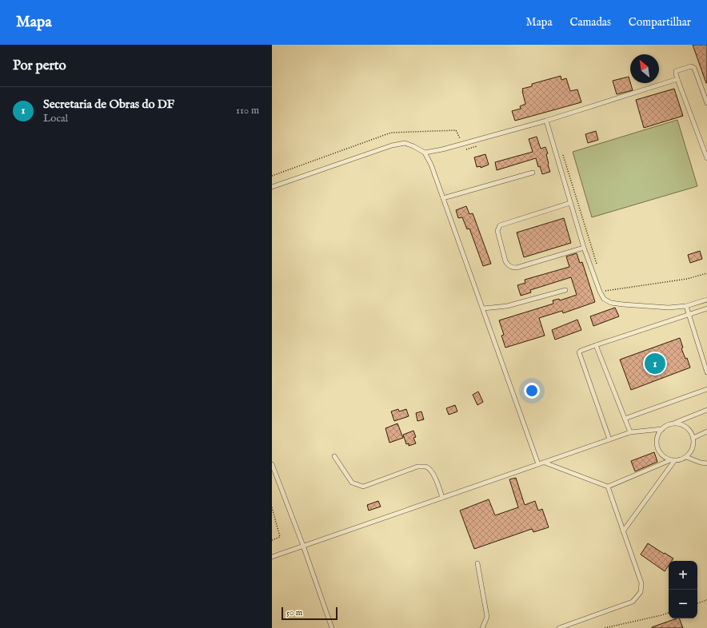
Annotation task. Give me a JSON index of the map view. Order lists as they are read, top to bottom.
{
  "scale_bar": "50 m",
  "north": "top left",
  "page": {
    "header": "Mapa",
    "nav": ["Mapa", "Camadas", "Compartilhar"],
    "heading": "Por perto",
    "list": [
      {
        "mark": "1",
        "name": "Secretaria de Obras do DF",
        "note": "Local",
        "value": "110 m"
      }
    ],
    "pins": "1",
    "map_buttons": ["+", "−"],
    "scale": "50 m"
  }
}
